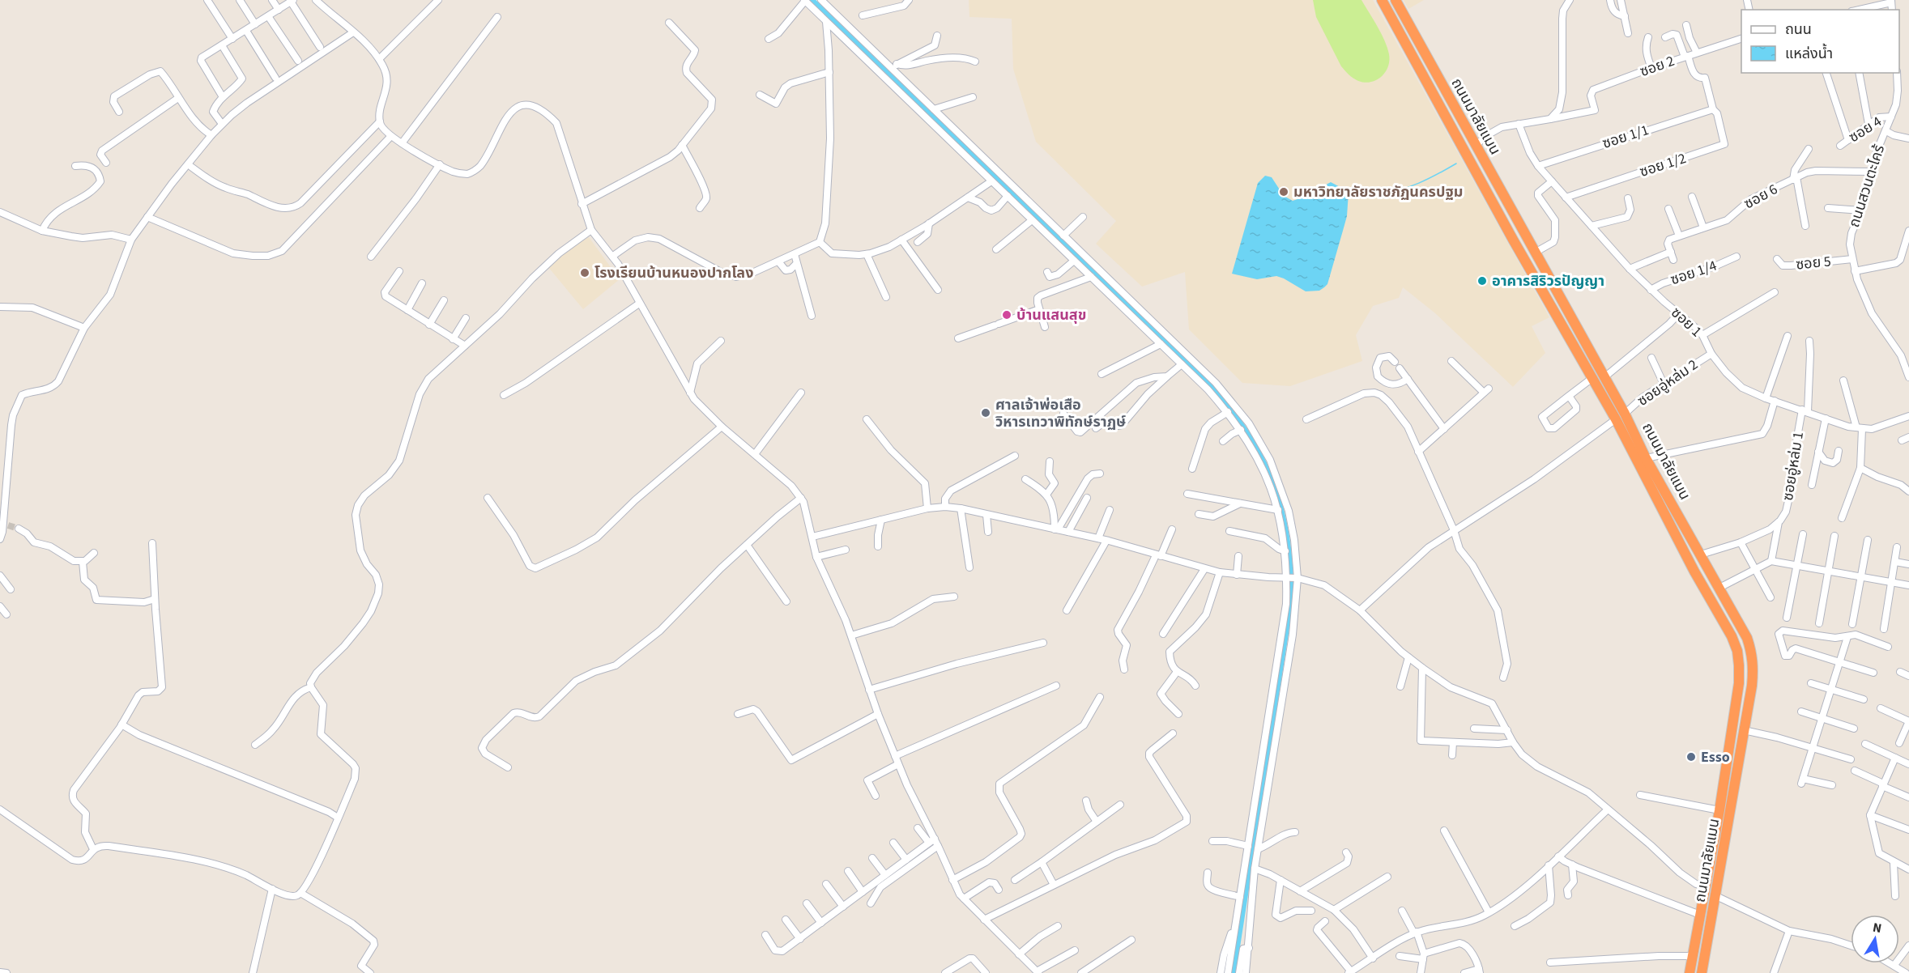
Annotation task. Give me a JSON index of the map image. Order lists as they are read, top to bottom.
{
  "streets": {
    "highway": ["ถนนมาลัยแมน"],
    "street": [
      "ซอย 2",
      "ซอย 4",
      "ซอย 1/1",
      "ซอย 1/2",
      "ถนนสวนตะไคร้",
      "ซอย 6",
      "ซอย 5",
      "ซอย 1/4",
      "ซอย 1",
      "ซอยอู่หล่ม 2",
      "ซอยอู่หล่ม 1"
    ]
  },
  "crossings": [
    ["ถนนมาลัยแมน", "ซอยอู่หล่ม 2"],
    ["ซอย 4", "ถนนสวนตะไคร้"],
    ["ซอย 1/1", "ซอย 1/2"],
    ["ซอย 1/1", "ซอย 1"],
    ["ซอย 1/2", "ซอย 1"],
    ["ถนนสวนตะไคร้", "ซอย 6"],
    ["ถนนสวนตะไคร้", "ซอย 5"],
    ["ซอย 1/4", "ซอย 1"],
    ["ซอย 1", "ซอยอู่หล่ม 2"],
    ["ซอย 1", "ซอยอู่หล่ม 1"]
  ],
  "places": [
    "มหาวิทยาลัยราชภัฏนครปฐม",
    "โรงเรียนบ้านหนองปากโลง",
    "อาคารสิริวรปัญญา",
    "บ้านแสนสุข",
    "ศาลเจ้าพ่อเสือ วิหารเทวาพิทักษ์ราฏษ์",
    "Esso"
  ],
  "legend": ["ถนน", "แหล่งน้ำ"],
  "north": "top"
}
